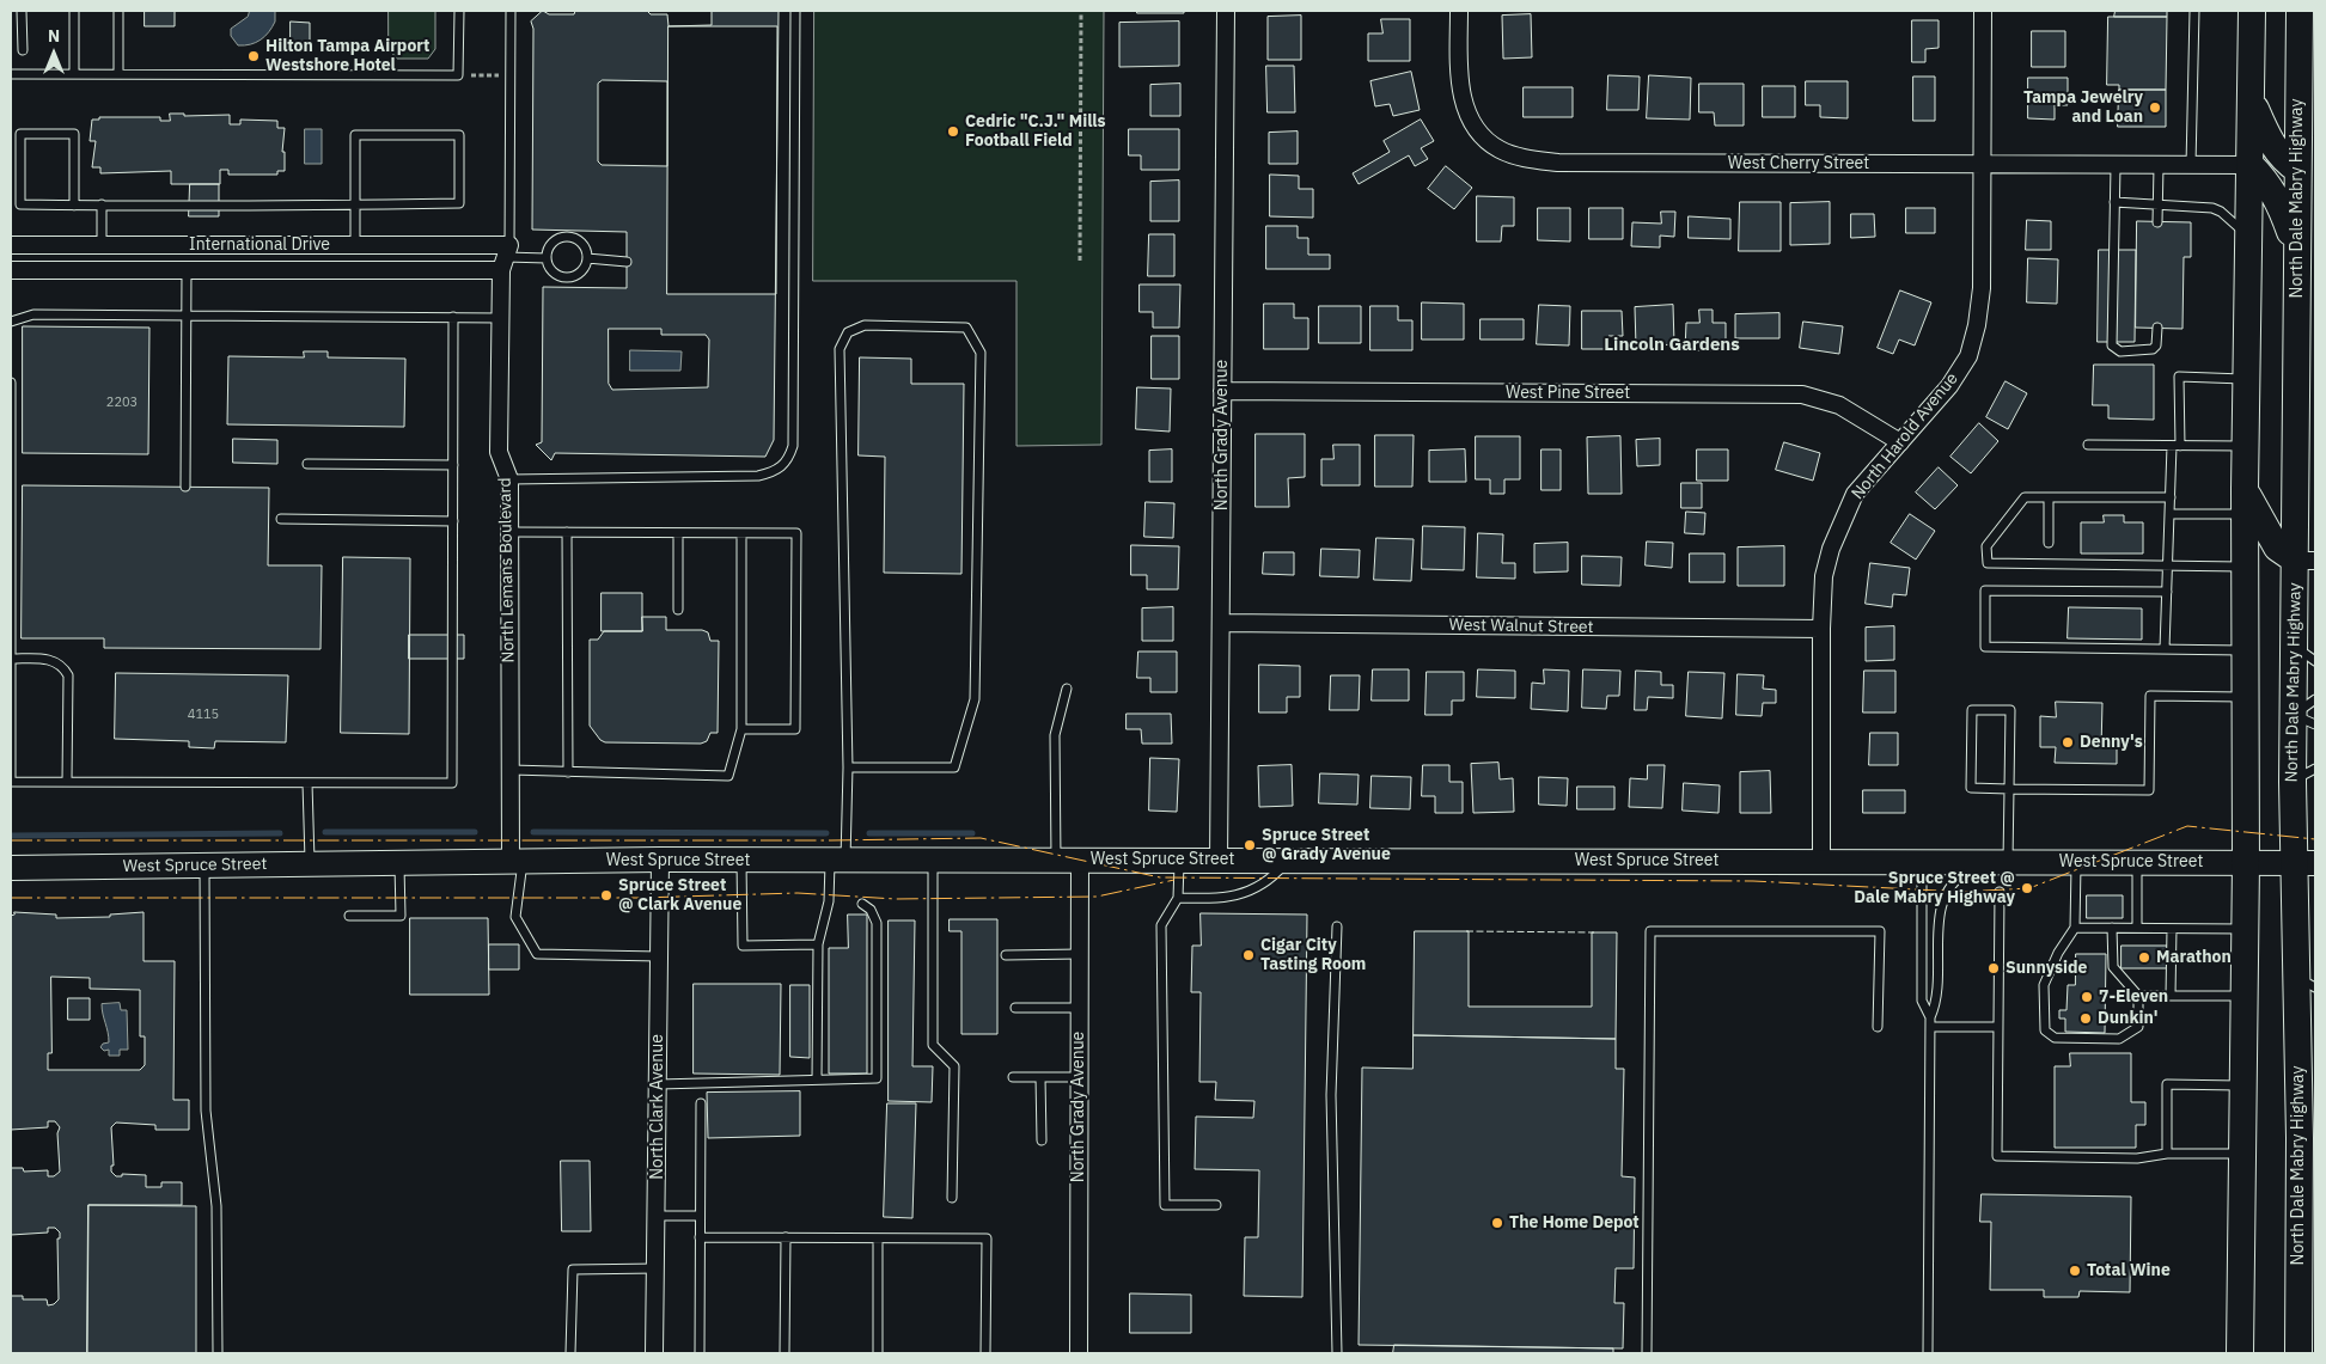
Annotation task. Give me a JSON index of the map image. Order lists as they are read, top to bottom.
{
  "streets": {
    "main road": ["North Dale Mabry Highway"],
    "street": [
      "West Cherry Street",
      "International Drive",
      "West Pine Street",
      "North Grady Avenue",
      "North Harold Avenue",
      "North Lemans Boulevard",
      "West Walnut Street",
      "West Spruce Street",
      "North Clark Avenue"
    ]
  },
  "crossings": [
    ["West Cherry Street", "North Harold Avenue"],
    ["North Dale Mabry Highway", "West Spruce Street"],
    ["International Drive", "North Lemans Boulevard"],
    ["West Pine Street", "North Grady Avenue"],
    ["West Pine Street", "North Harold Avenue"],
    ["North Grady Avenue", "West Walnut Street"],
    ["North Grady Avenue", "West Spruce Street"],
    ["North Harold Avenue", "West Walnut Street"],
    ["North Harold Avenue", "West Spruce Street"],
    ["North Lemans Boulevard", "West Spruce Street"],
    ["West Spruce Street", "North Clark Avenue"]
  ],
  "districts": ["Lincoln Gardens"],
  "places": [
    "Hilton Tampa Airport Westshore Hotel",
    "Tampa Jewelry and Loan",
    "Cedric \"C.J.\" Mills Football Field",
    "Denny's",
    "Spruce Street @ Grady Avenue",
    "Spruce Street @ Dale Mabry Highway",
    "Spruce Street @ Clark Avenue",
    "Cigar City Tasting Room",
    "Marathon",
    "Sunnyside",
    "7-Eleven",
    "Dunkin'",
    "The Home Depot",
    "Total Wine"
  ],
  "house_numbers": ["2203", "4115"],
  "north": "top"
}
